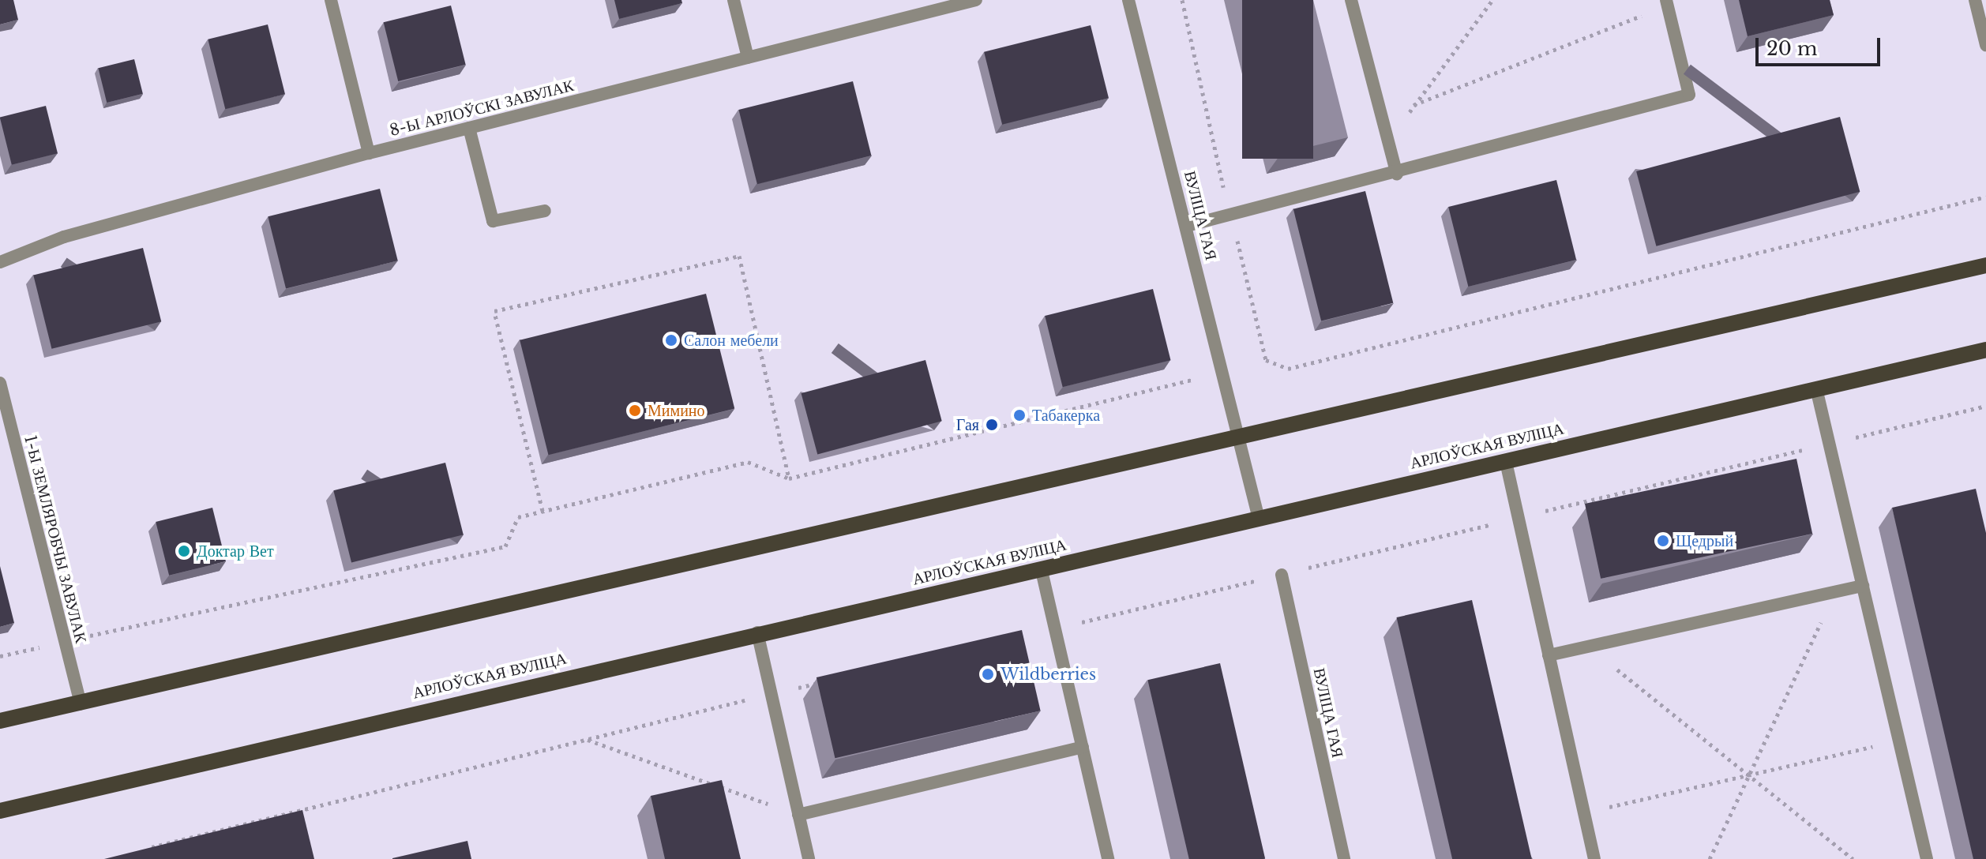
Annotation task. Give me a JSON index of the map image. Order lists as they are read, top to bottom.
{
  "streets": {
    "main road": ["АРЛОЎСКАЯ ВУЛІЦА"],
    "street": ["8-Ы АРЛОЎСКІ ЗАВУЛАК", "ВУЛІЦА ГАЯ", "1-Ы ЗЕМЛЯРОБЧЫ ЗАВУЛАК"]
  },
  "crossings": [
    ["ВУЛІЦА ГАЯ", "АРЛОЎСКАЯ ВУЛІЦА"]
  ],
  "places": [
    "Салон мебели",
    "Мимино",
    "Табакерка",
    "Гая",
    "Щедрый",
    "Доктар Вет",
    "Wildberries"
  ],
  "scale_bar": "20 m"
}
